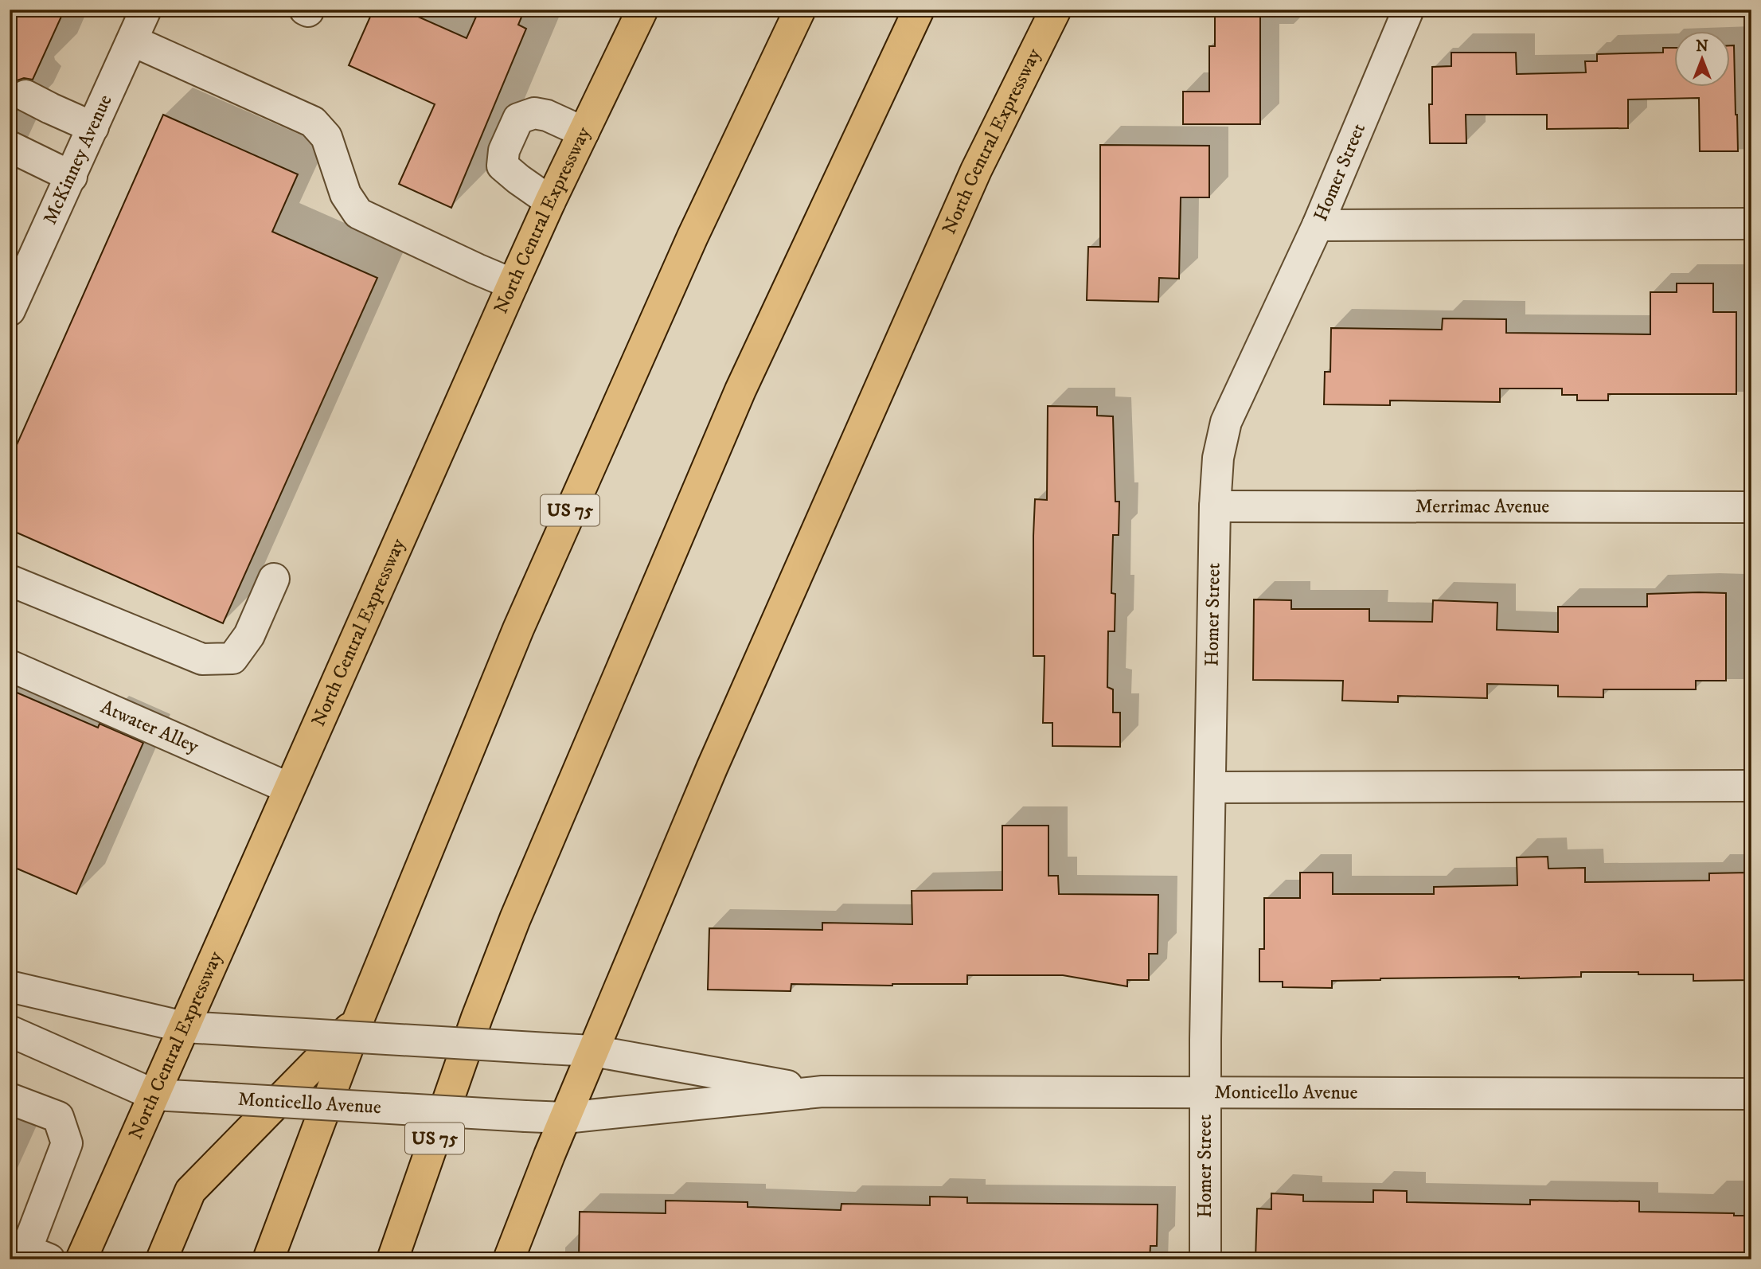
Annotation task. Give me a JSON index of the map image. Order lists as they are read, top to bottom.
{
  "streets": {
    "main road": ["North Central Expressway", "US 75"],
    "street": [
      "McKinney Avenue",
      "Homer Street",
      "Merrimac Avenue",
      "Atwater Alley",
      "Monticello Avenue"
    ]
  },
  "crossings": [
    ["North Central Expressway", "Atwater Alley"],
    ["North Central Expressway", "Monticello Avenue"],
    ["Homer Street", "Merrimac Avenue"],
    ["Homer Street", "Monticello Avenue"]
  ],
  "north": "top"
}
